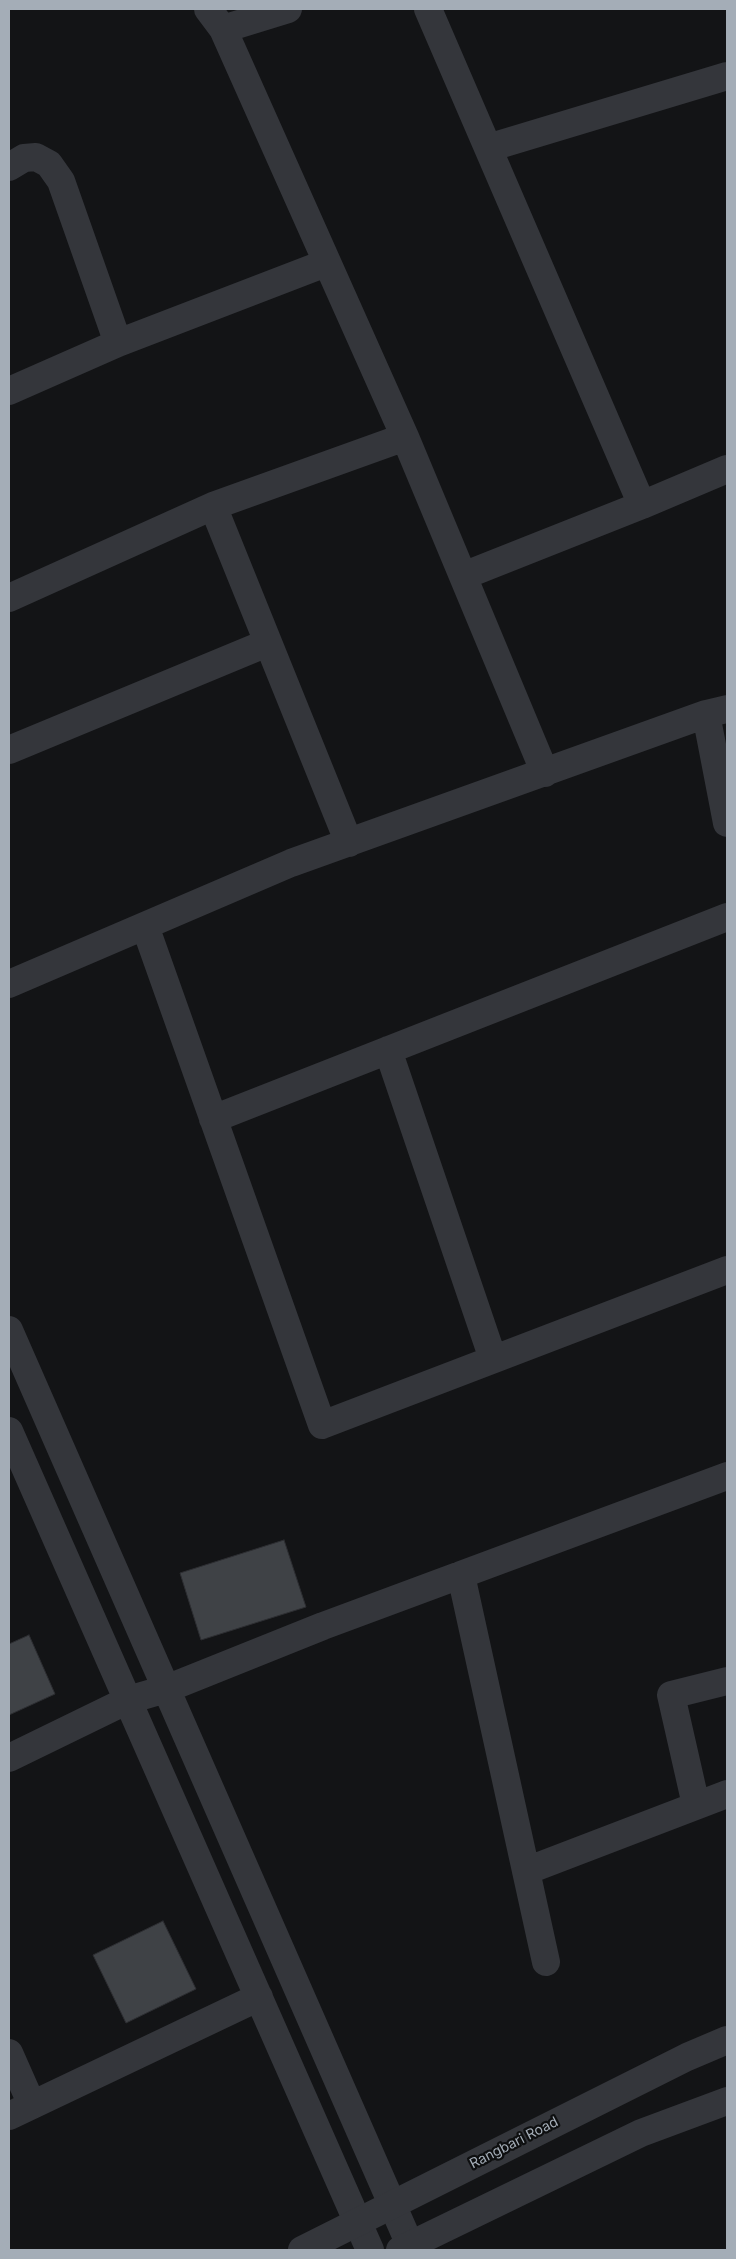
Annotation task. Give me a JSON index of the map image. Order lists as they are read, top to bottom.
{
  "streets": {
    "street": ["Rangbari Road"]
  }
}
